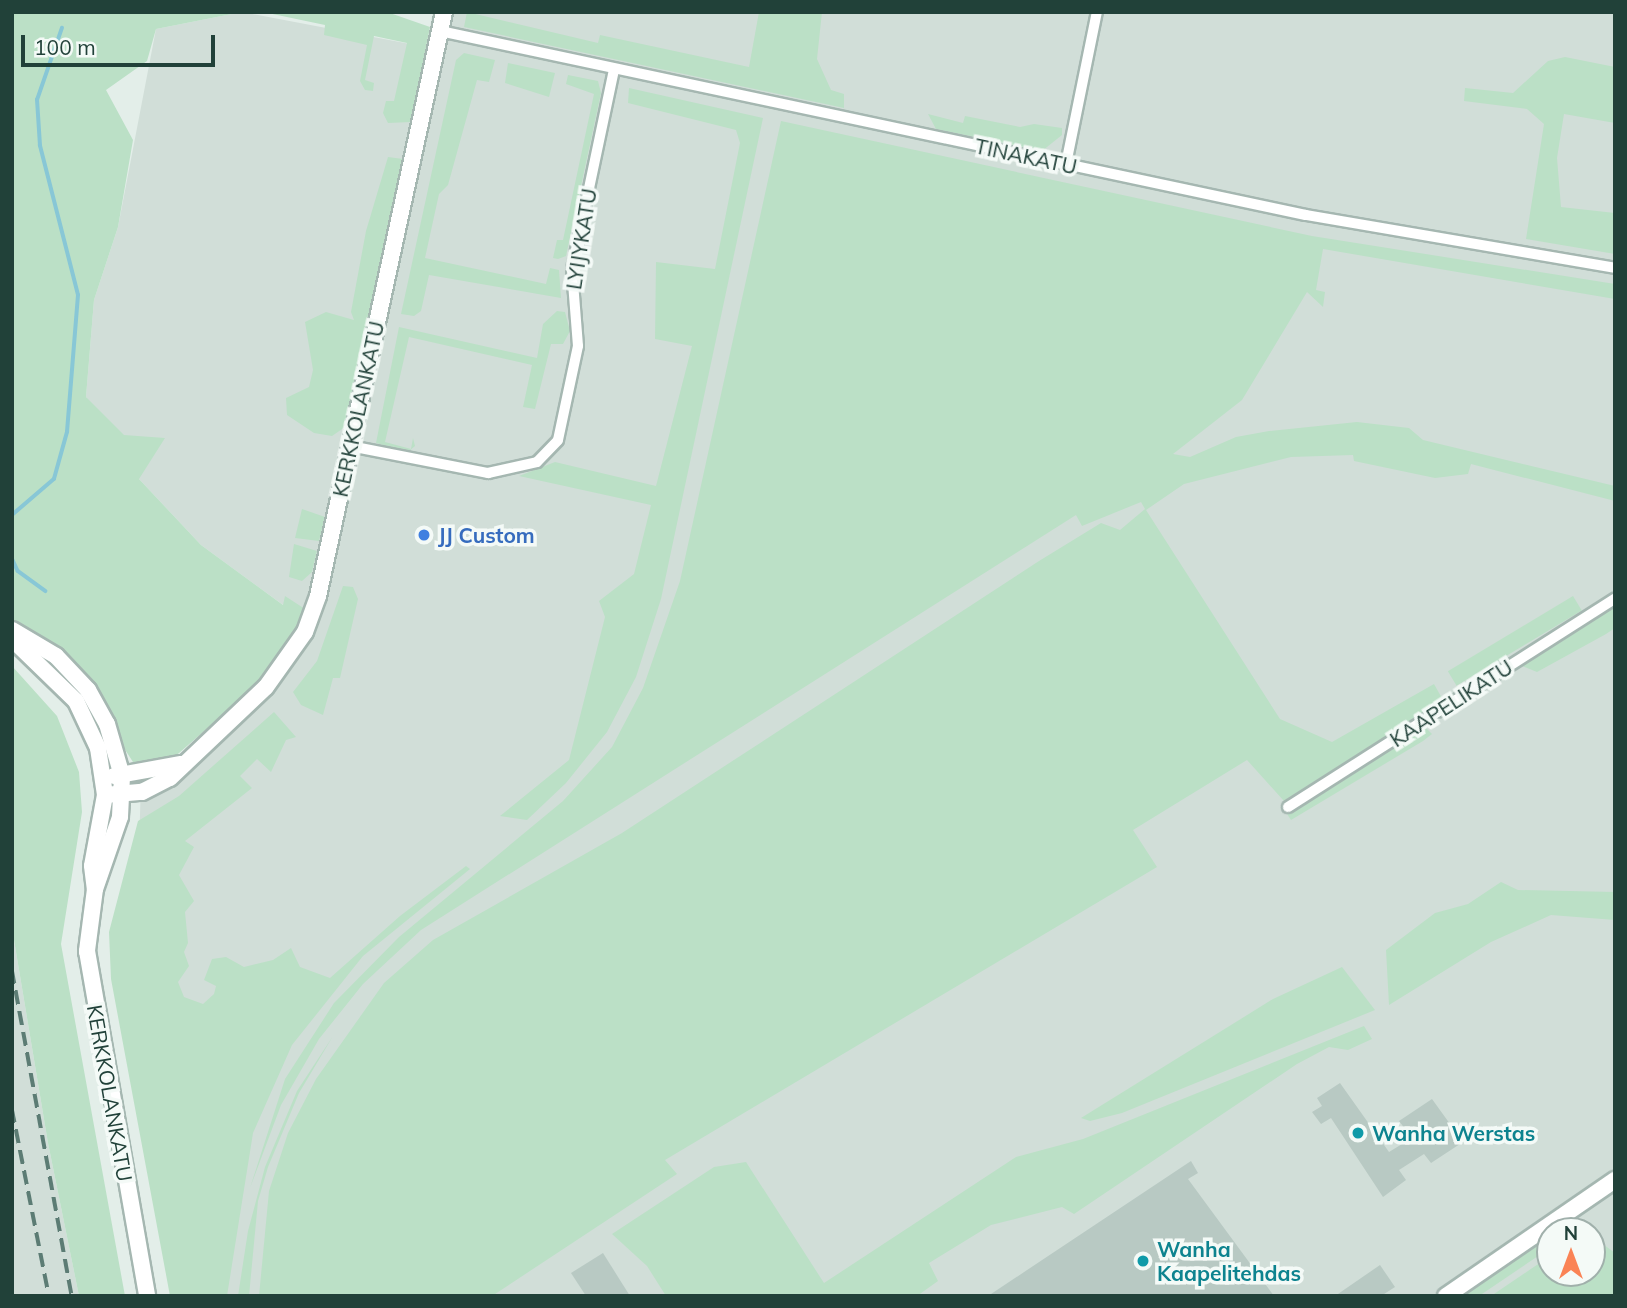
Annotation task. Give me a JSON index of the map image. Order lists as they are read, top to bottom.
{
  "streets": {
    "street": [
      "TINAKATU",
      "LYIJYKATU",
      "KERKKOLANKATU",
      "KAAPELIKATU"
    ]
  },
  "crossings": [
    ["TINAKATU", "LYIJYKATU"],
    ["TINAKATU", "KERKKOLANKATU"],
    ["LYIJYKATU", "KERKKOLANKATU"]
  ],
  "places": ["JJ Custom", "Wanha Werstas", "Wanha Kaapelitehdas"],
  "scale_bar": "100 m",
  "north": "top"
}
